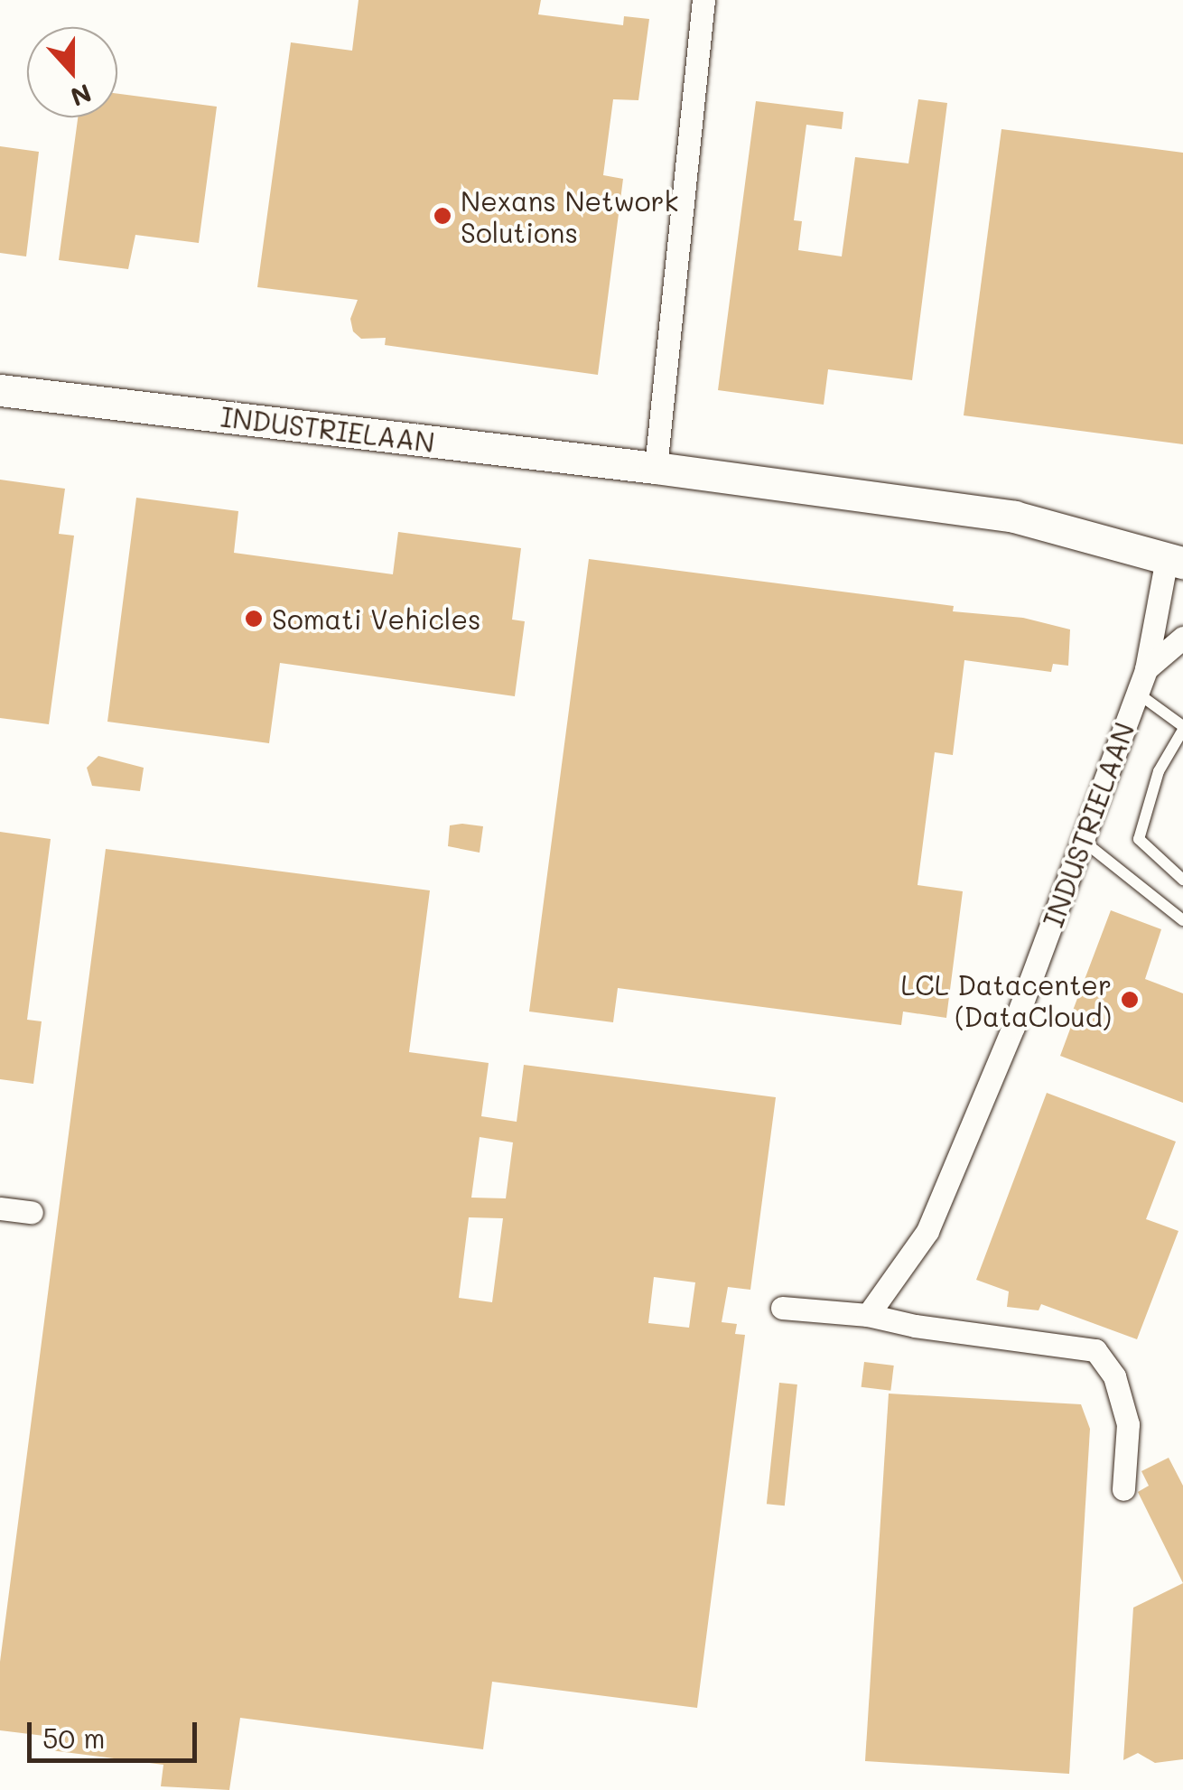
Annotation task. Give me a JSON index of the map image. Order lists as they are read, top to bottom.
{
  "streets": {
    "street": ["INDUSTRIELAAN"]
  },
  "places": ["Nexans Network Solutions", "Somati Vehicles", "LCL Datacenter (DataCloud)"],
  "scale_bar": "50 m",
  "north": "bottom"
}
